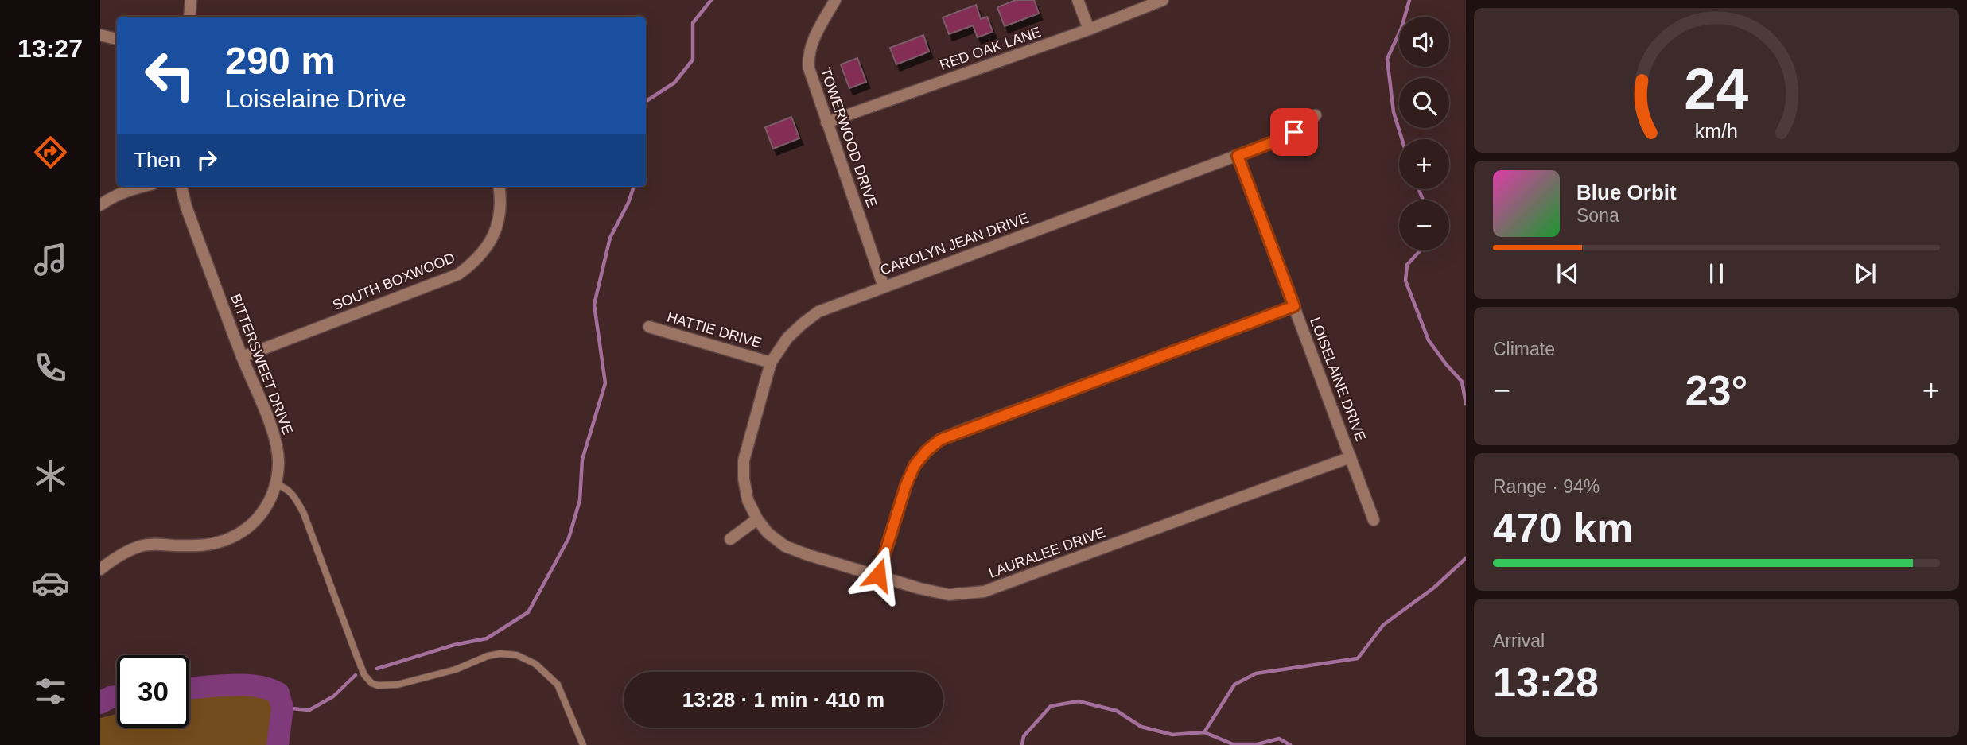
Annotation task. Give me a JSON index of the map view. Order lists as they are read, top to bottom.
{
  "streets": {
    "street": [
      "RED OAK LANE",
      "TOWERWOOD DRIVE",
      "CAROLYN JEAN DRIVE",
      "SOUTH BOXWOOD",
      "HATTIE DRIVE",
      "BITTERSWEET DRIVE",
      "LOISELAINE DRIVE",
      "LAURALEE DRIVE"
    ]
  },
  "crossings": [
    ["RED OAK LANE", "TOWERWOOD DRIVE"],
    ["TOWERWOOD DRIVE", "CAROLYN JEAN DRIVE"],
    ["CAROLYN JEAN DRIVE", "HATTIE DRIVE"],
    ["CAROLYN JEAN DRIVE", "LOISELAINE DRIVE"],
    ["CAROLYN JEAN DRIVE", "LAURALEE DRIVE"],
    ["SOUTH BOXWOOD", "BITTERSWEET DRIVE"],
    ["LOISELAINE DRIVE", "LAURALEE DRIVE"]
  ],
  "page": {
    "tabs": "13:27",
    "map_buttons": ["+", "−"],
    "turn": ["290 m", "Loiselaine Drive"],
    "then": "Then",
    "song": ["Blue Orbit", "Sona"],
    "tile": [
      "Climate",
      ["Range · 94%", "470 km"],
      ["Arrival", "13:28"]
    ],
    "heat": ["−", "23°", "+"],
    "limit": "30",
    "trip": "13:28 · 1 min · 410 m",
    "gauge": ["24", "km/h"]
  }
}
